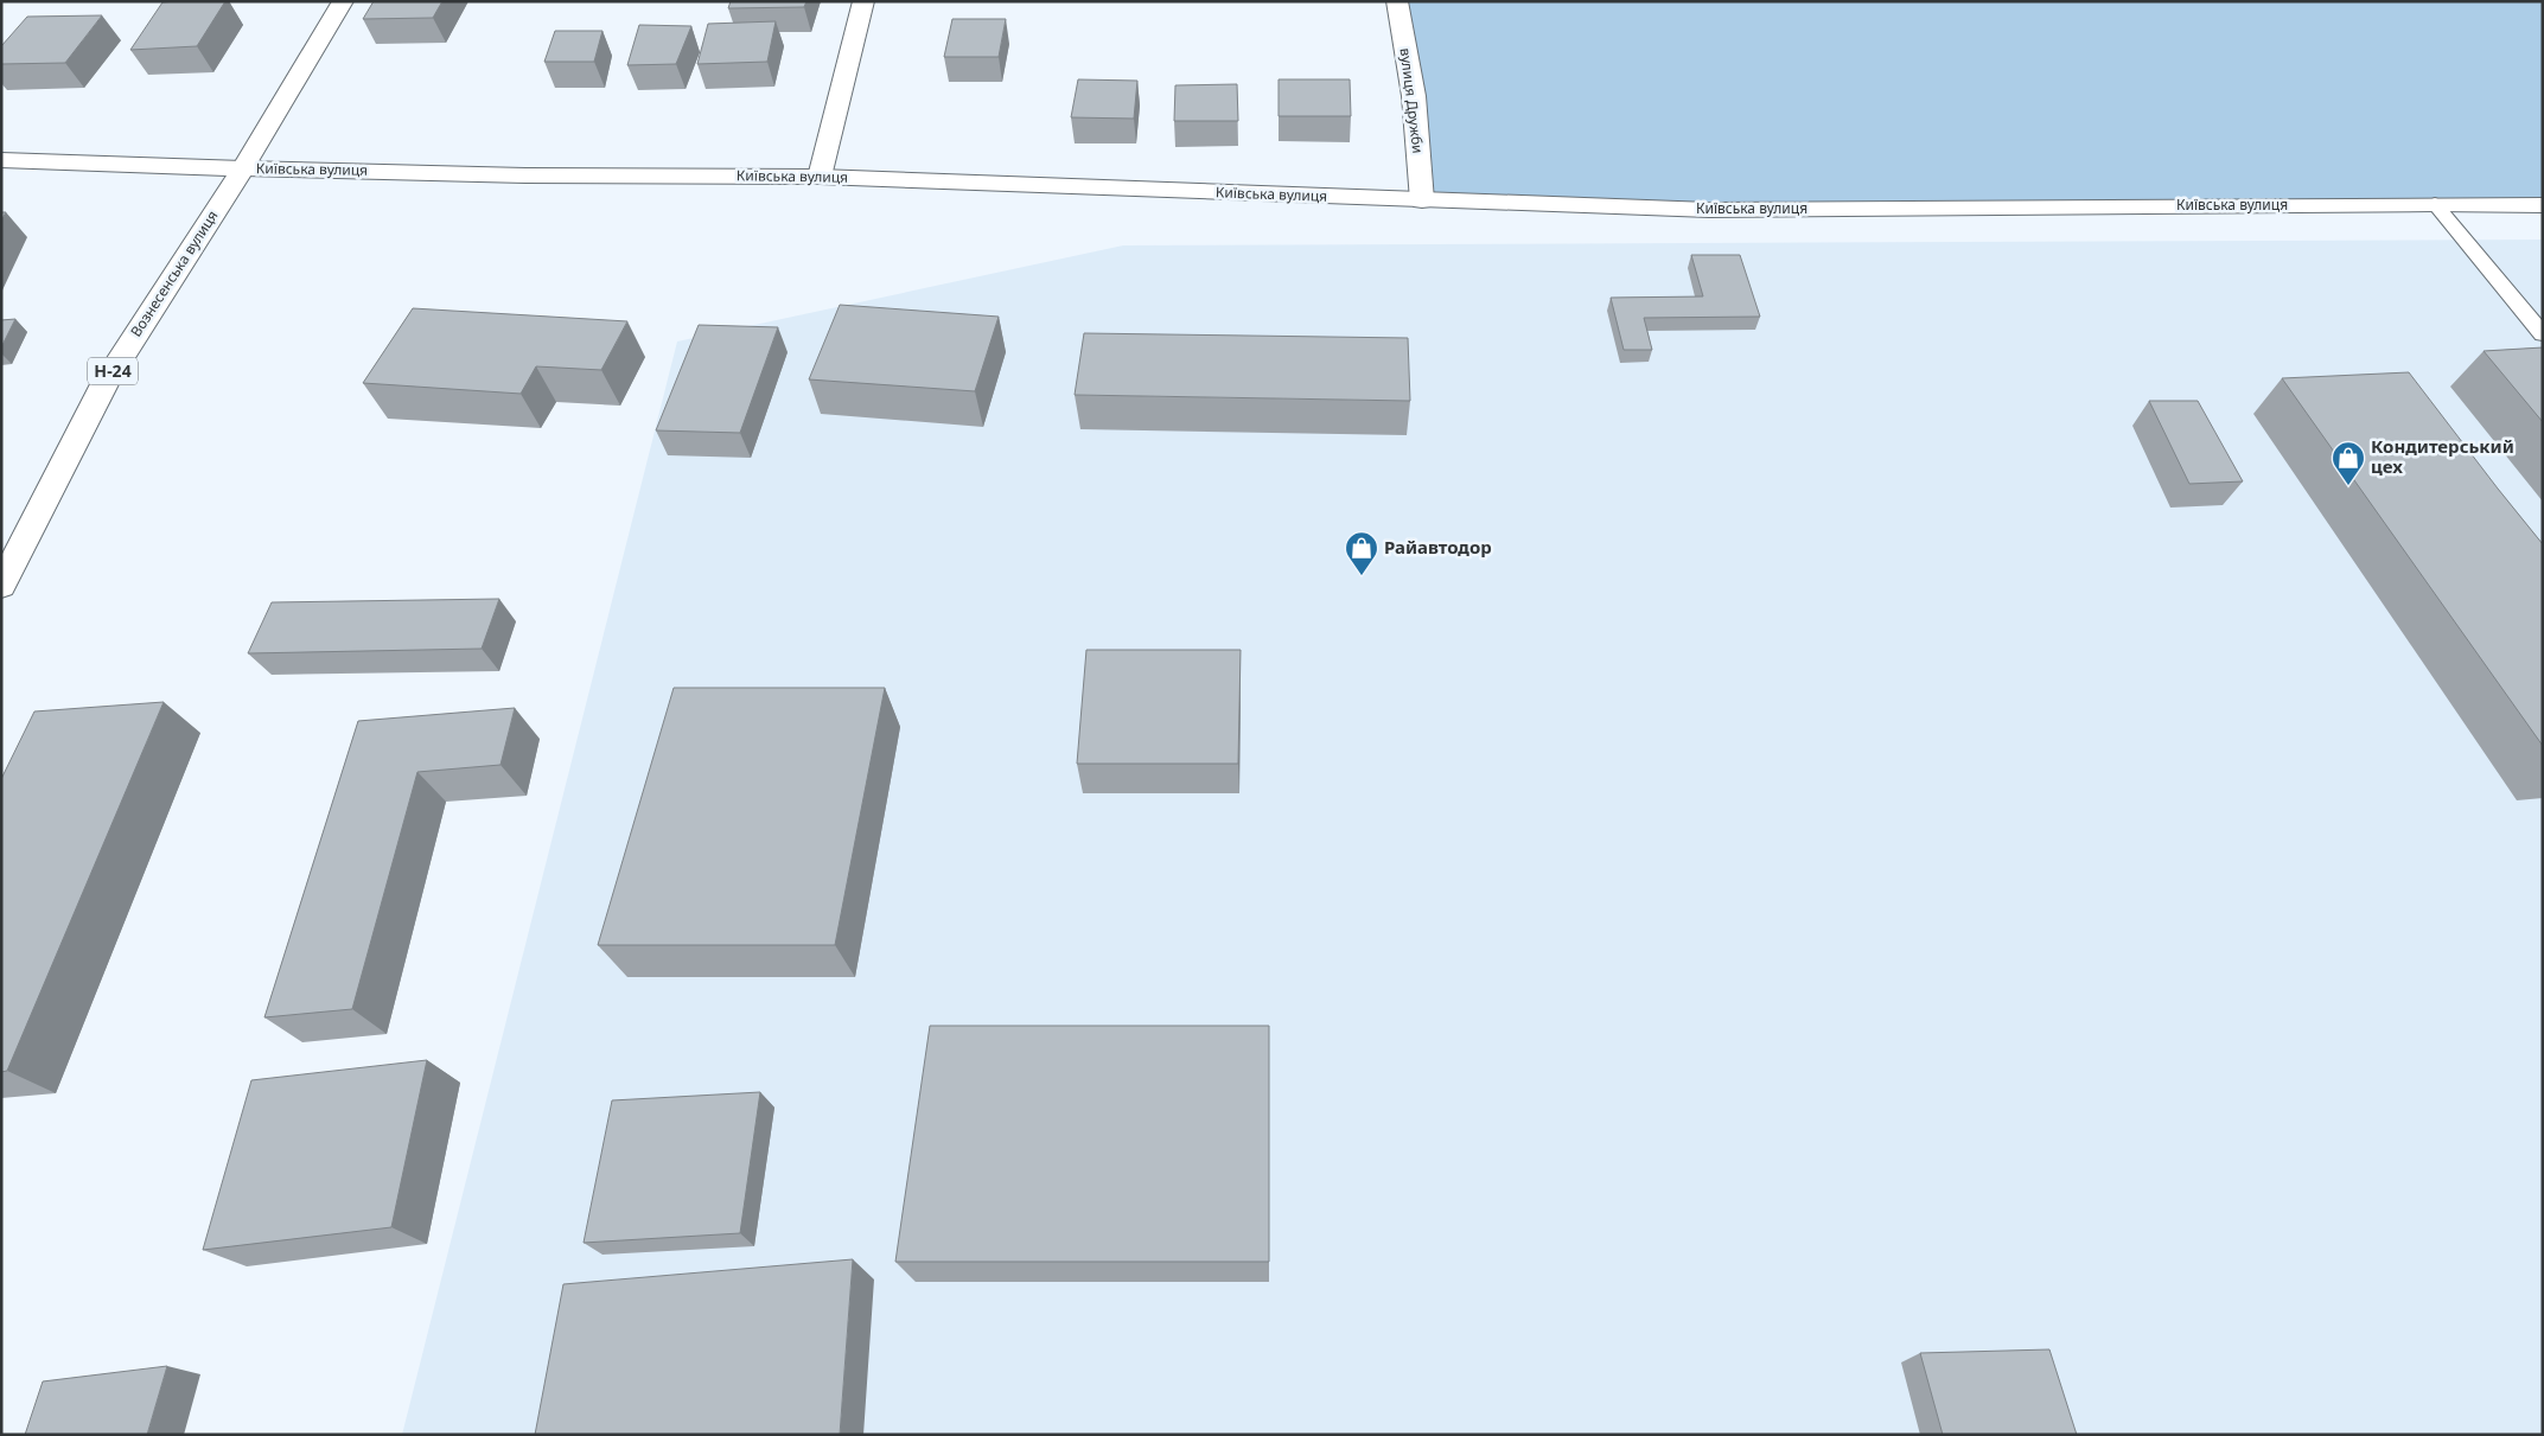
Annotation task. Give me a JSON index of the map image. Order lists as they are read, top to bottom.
{
  "streets": {
    "main road": [
      "вулиця Дружби",
      "Київська вулиця",
      "Вознесенська вулиця",
      "Н-24"
    ]
  },
  "crossings": [
    ["вулиця Дружби", "Київська вулиця"],
    ["Київська вулиця", "Вознесенська вулиця"]
  ],
  "places": {
    "shop": ["Кондитерський цех", "Райавтодор"]
  }
}
